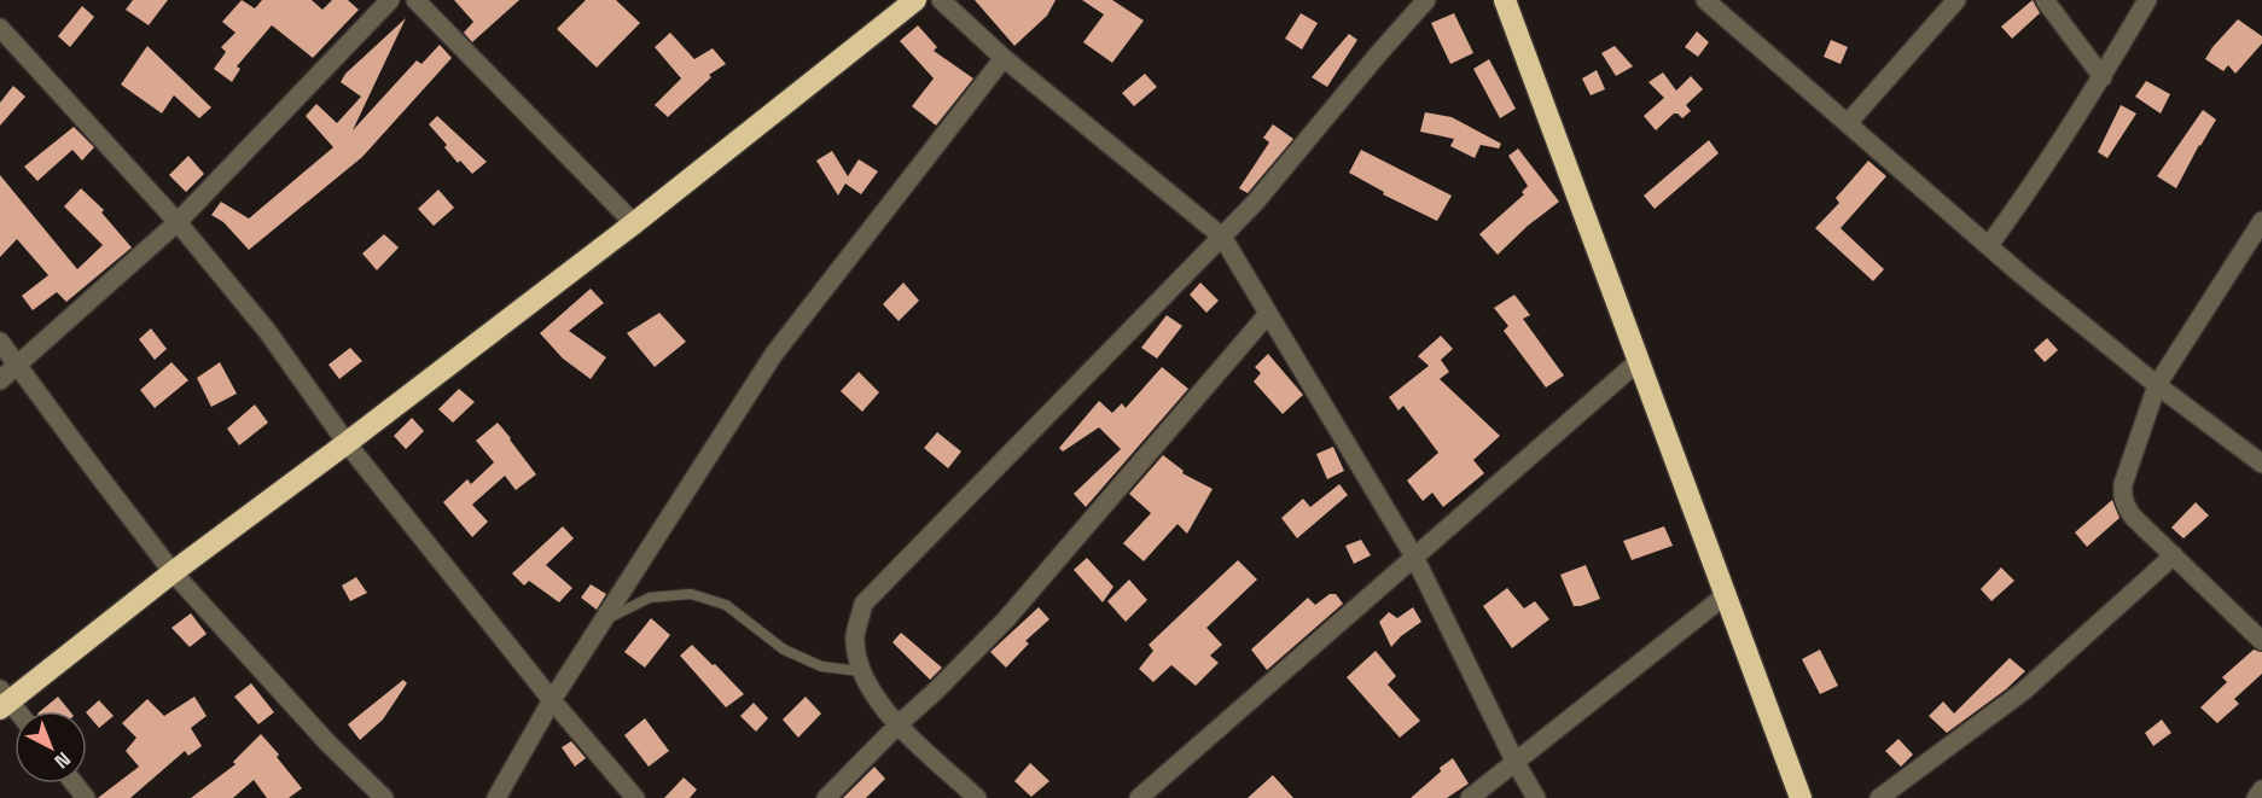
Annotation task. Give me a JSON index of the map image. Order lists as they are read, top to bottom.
{
  "north": "bottom right"
}
